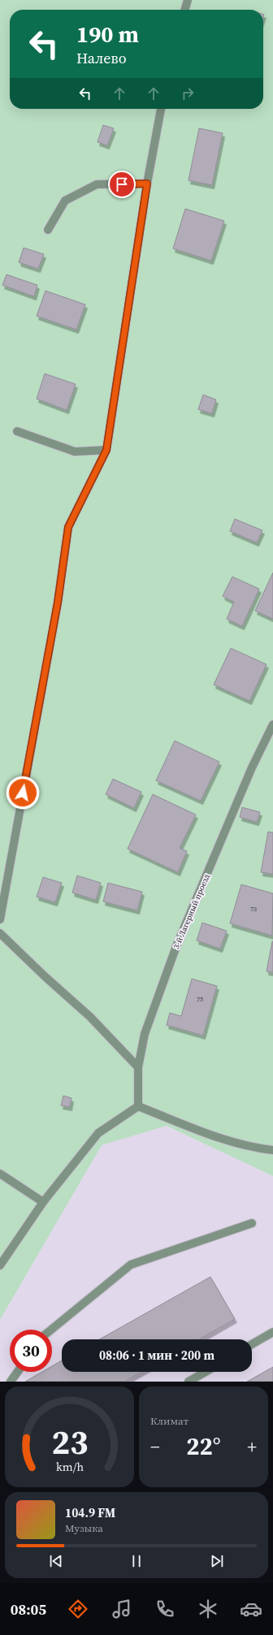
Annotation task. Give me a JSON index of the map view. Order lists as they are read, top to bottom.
{
  "streets": {
    "street": ["3-й Лагерный проезд"]
  },
  "house_numbers": ["73", "75"],
  "page": {
    "turn": ["190 m", "Налево"],
    "limit": "30",
    "trip": "08:06 · 1 мин · 200 m",
    "tile": "Климат",
    "heat": ["−", "22°", "+"],
    "song": ["104.9 FM", "Музыка"],
    "tabs": "08:05",
    "gauge": ["23", "km/h"]
  }
}
